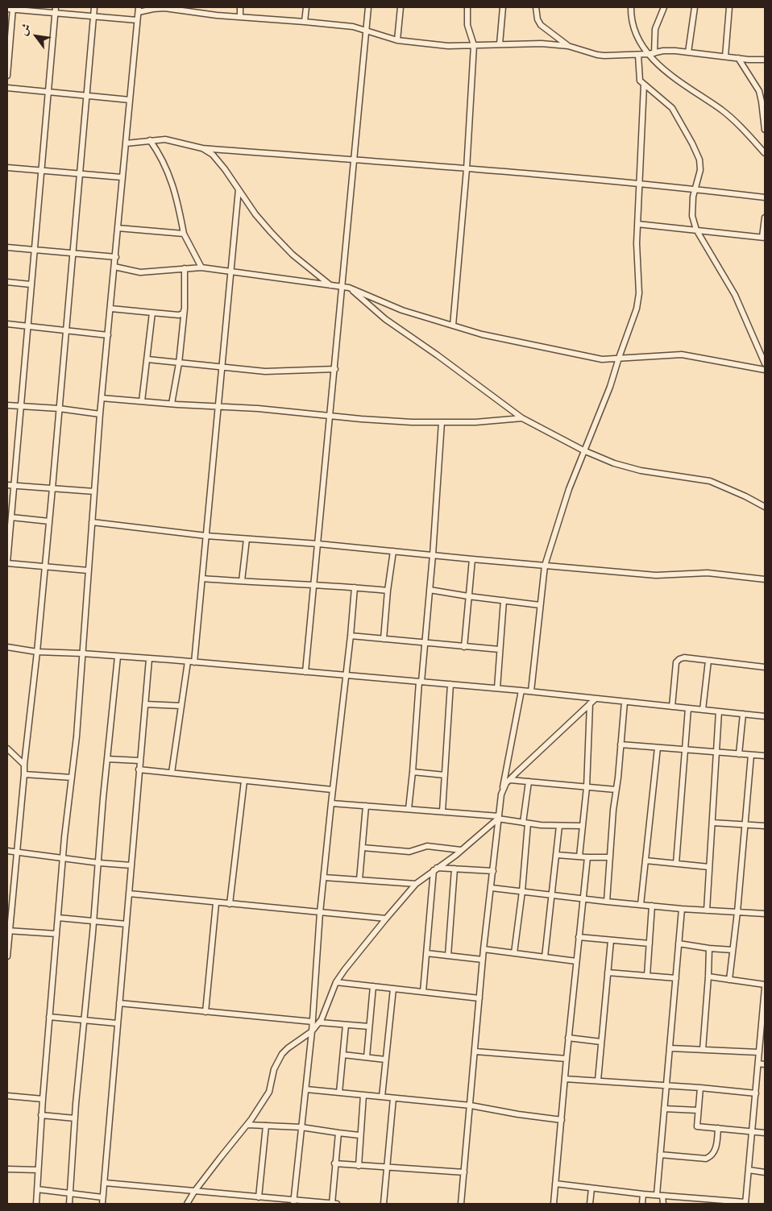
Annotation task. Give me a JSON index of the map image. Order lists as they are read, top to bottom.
{
  "north": "top left"
}
